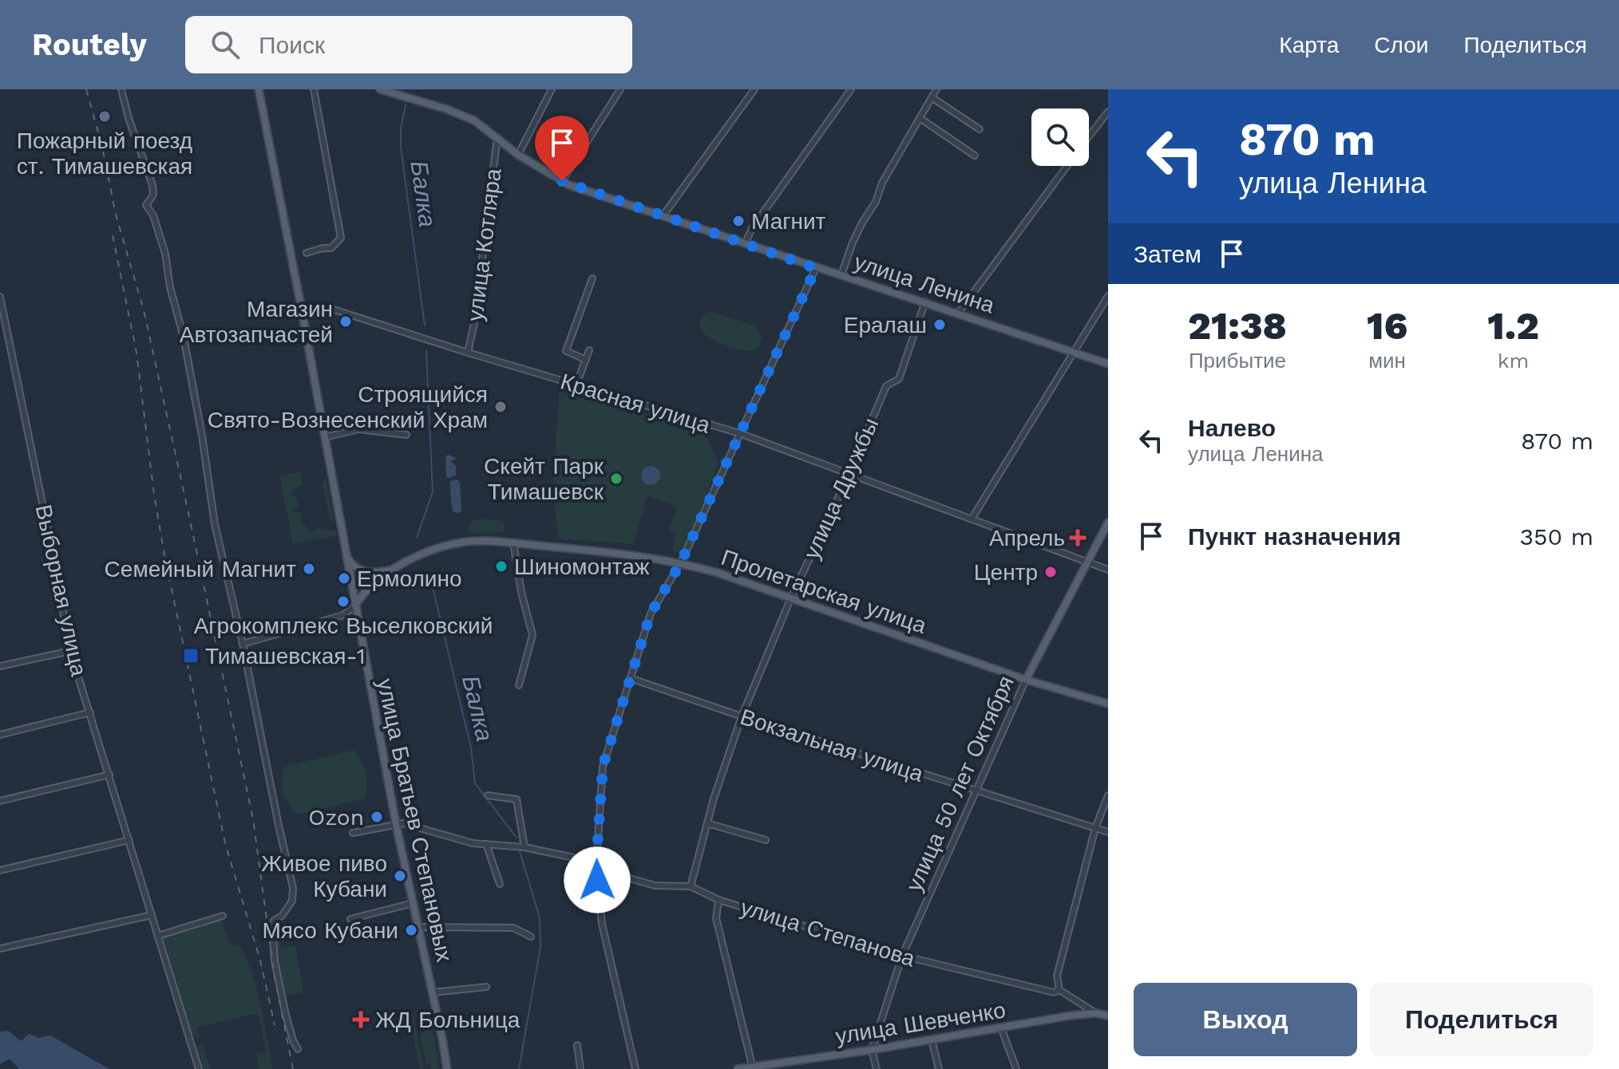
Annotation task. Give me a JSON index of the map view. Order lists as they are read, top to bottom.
{
  "streets": {
    "main road": [
      "улица Ленина",
      "Пролетарская улица",
      "улица 50 лет Октября",
      "улица Братьев Степановых",
      "улица Шевченко"
    ],
    "street": [
      "улица Котляра",
      "Красная улица",
      "улица Дружбы",
      "Выборная улица",
      "Вокзальная улица",
      "улица Степанова"
    ]
  },
  "crossings": [
    ["улица Котляра", "улица Ленина"],
    ["улица Котляра", "Красная улица"],
    ["улица Ленина", "улица Дружбы"],
    ["Красная улица", "улица Дружбы"],
    ["Красная улица", "улица 50 лет Октября"],
    ["Красная улица", "улица Братьев Степановых"],
    ["улица Дружбы", "Пролетарская улица"],
    ["улица Дружбы", "Вокзальная улица"],
    ["улица Дружбы", "улица Степанова"],
    ["Пролетарская улица", "улица 50 лет Октября"],
    ["Пролетарская улица", "улица Братьев Степановых"],
    ["Вокзальная улица", "улица 50 лет Октября"],
    ["улица 50 лет Октября", "улица Степанова"],
    ["улица 50 лет Октября", "улица Шевченко"]
  ],
  "water": ["Балка"],
  "places": {
    "other": [
      "Пожарный поезд ст. Тимашевская",
      "Магнит",
      "Магазин Автозапчастей",
      "Ералаш",
      "Строящийся Свято-Вознесенский Храм",
      "Скейт Парк Тимашевск",
      "Шиномонтаж",
      "Семейный Магнит",
      "Центр",
      "Ермолино",
      "Агрокомплекс Выселковский",
      "Ozon",
      "Живое пиво Кубани",
      "Мясо Кубани"
    ],
    "health": ["Апрель", "ЖД Больница"],
    "transit": ["Тимашевская-1"]
  },
  "page": {
    "header": "Routely",
    "search": "Поиск",
    "nav": ["Карта", "Слои", "Поделиться"],
    "turn": ["870 m", "улица Ленина"],
    "then": "Затем",
    "eta": [
      "21:38",
      "Прибытие",
      "16",
      "мин",
      "1.2",
      "km"
    ],
    "list": [
      {
        "name": "Налево",
        "note": "улица Ленина",
        "value": "870 m"
      },
      {
        "name": "Пункт назначения",
        "value": "350 m"
      }
    ],
    "buttons": ["Выход", "Поделиться"]
  }
}
